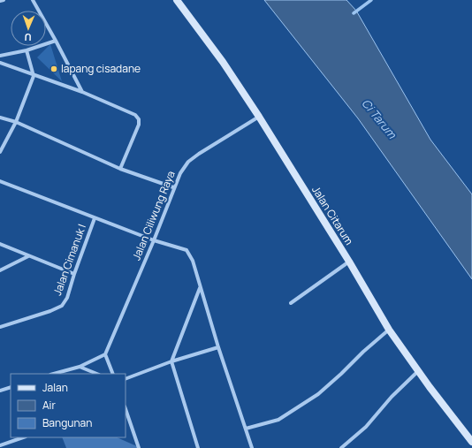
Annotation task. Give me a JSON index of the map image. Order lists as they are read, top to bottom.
{
  "streets": {
    "street": ["Jalan Ciliwung Raya", "Jalan Citarum", "Jalan Cimanuk I"]
  },
  "crossings": [
    ["Jalan Ciliwung Raya", "Jalan Citarum"]
  ],
  "water": ["Ci Tarum"],
  "places": ["lapang cisadane"],
  "legend": ["Jalan", "Air", "Bangunan"],
  "north": "bottom"
}
